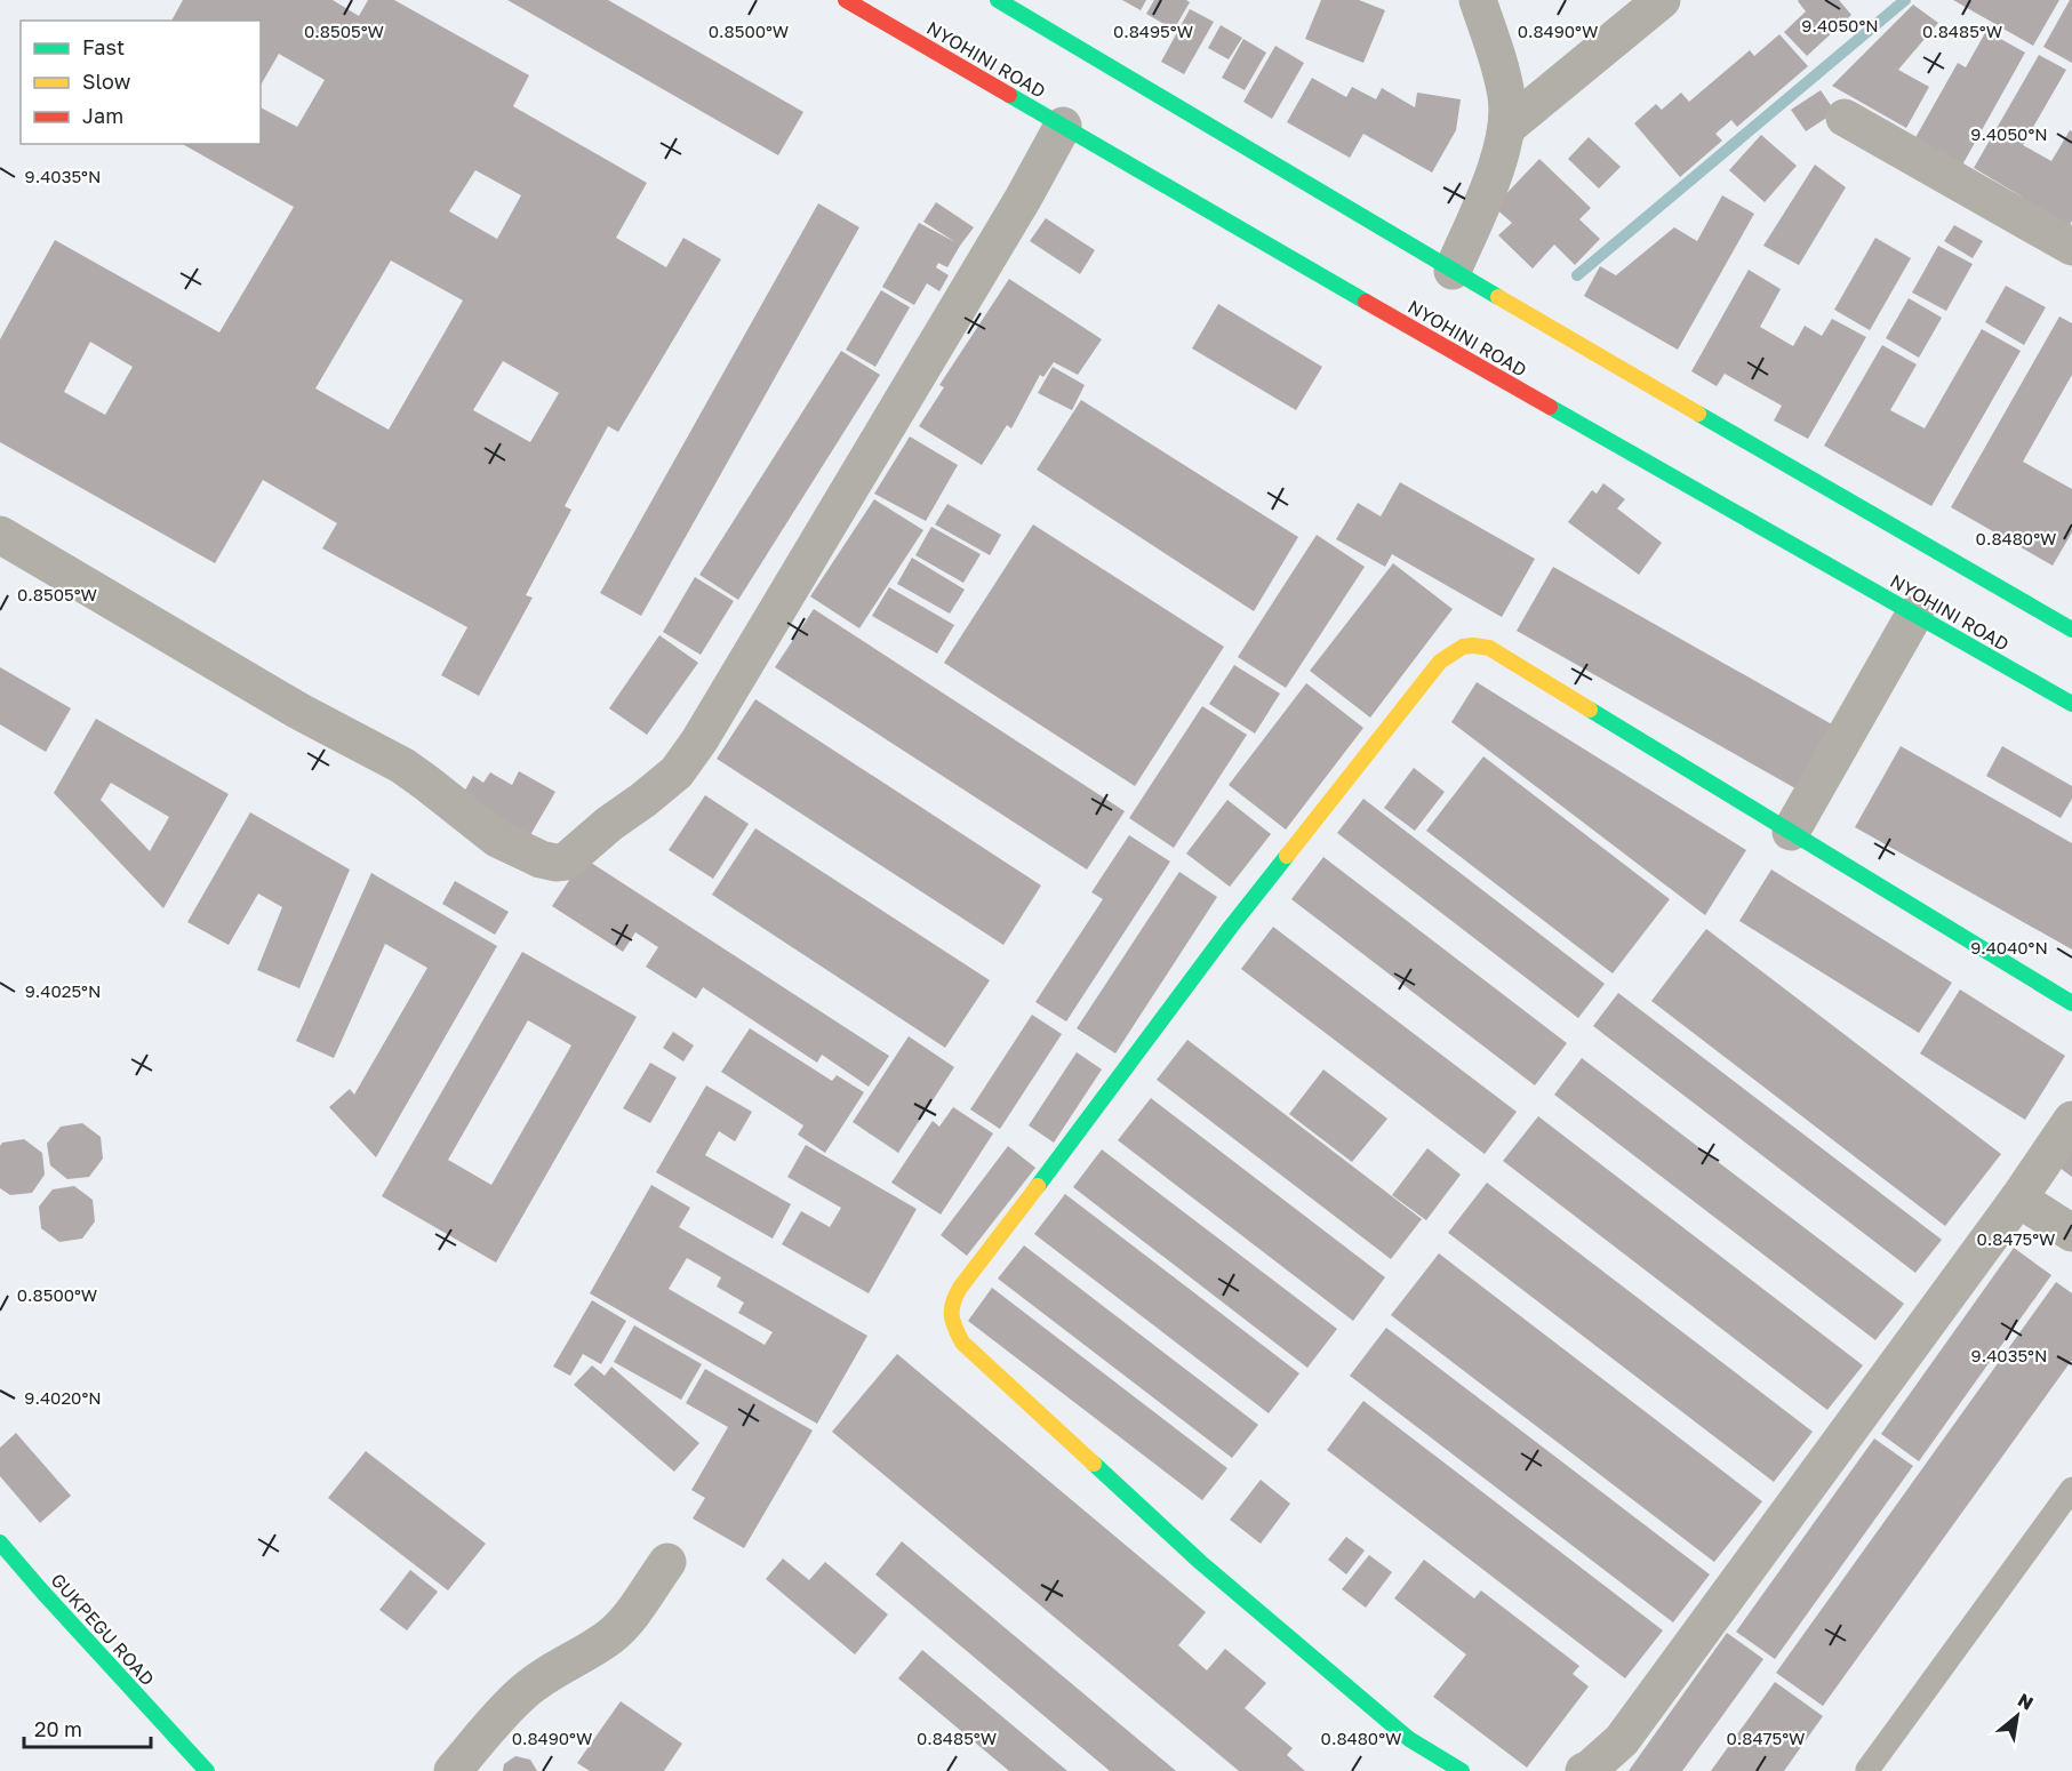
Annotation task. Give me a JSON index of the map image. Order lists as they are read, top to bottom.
{
  "streets": {
    "main road": ["NYOHINI ROAD", "GUKPEGU ROAD"]
  },
  "legend": ["Fast", "Slow", "Jam"],
  "scale_bar": "20 m",
  "north": "top right",
  "coordinates": [
    "9.4050°N",
    "0.8505°W",
    "0.8500°W",
    "0.8495°W",
    "0.8490°W",
    "0.8485°W",
    "9.4035°N",
    "0.8480°W",
    "9.4040°N",
    "9.4025°N",
    "0.8475°W",
    "9.4020°N"
  ]
}
